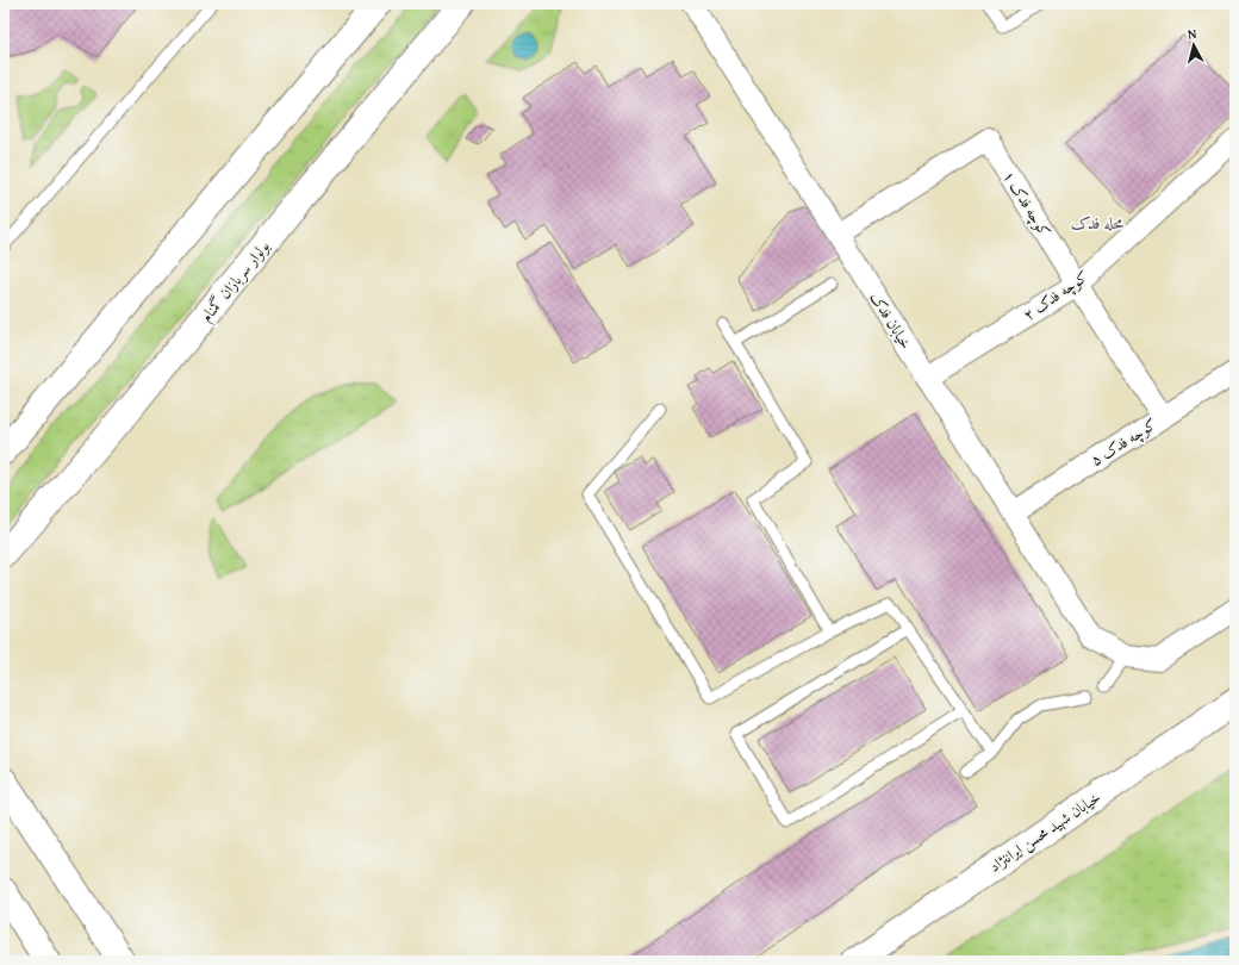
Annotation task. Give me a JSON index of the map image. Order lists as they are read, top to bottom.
{
  "streets": {
    "main road": ["بولوار سربازان گمنام", "خیابان شهید محسن ایراننژاد"],
    "street": [
      "کوچه فدک ۱",
      "کوچه فدک ۲",
      "خیابان فدک",
      "کوچه فدک ۵"
    ]
  },
  "crossings": [
    ["کوچه فدک ۱", "کوچه فدک ۲"],
    ["کوچه فدک ۱", "خیابان فدک"],
    ["کوچه فدک ۱", "کوچه فدک ۵"],
    ["کوچه فدک ۲", "خیابان فدک"],
    ["خیابان فدک", "کوچه فدک ۵"]
  ],
  "districts": ["محله فدک"],
  "north": "top"
}
